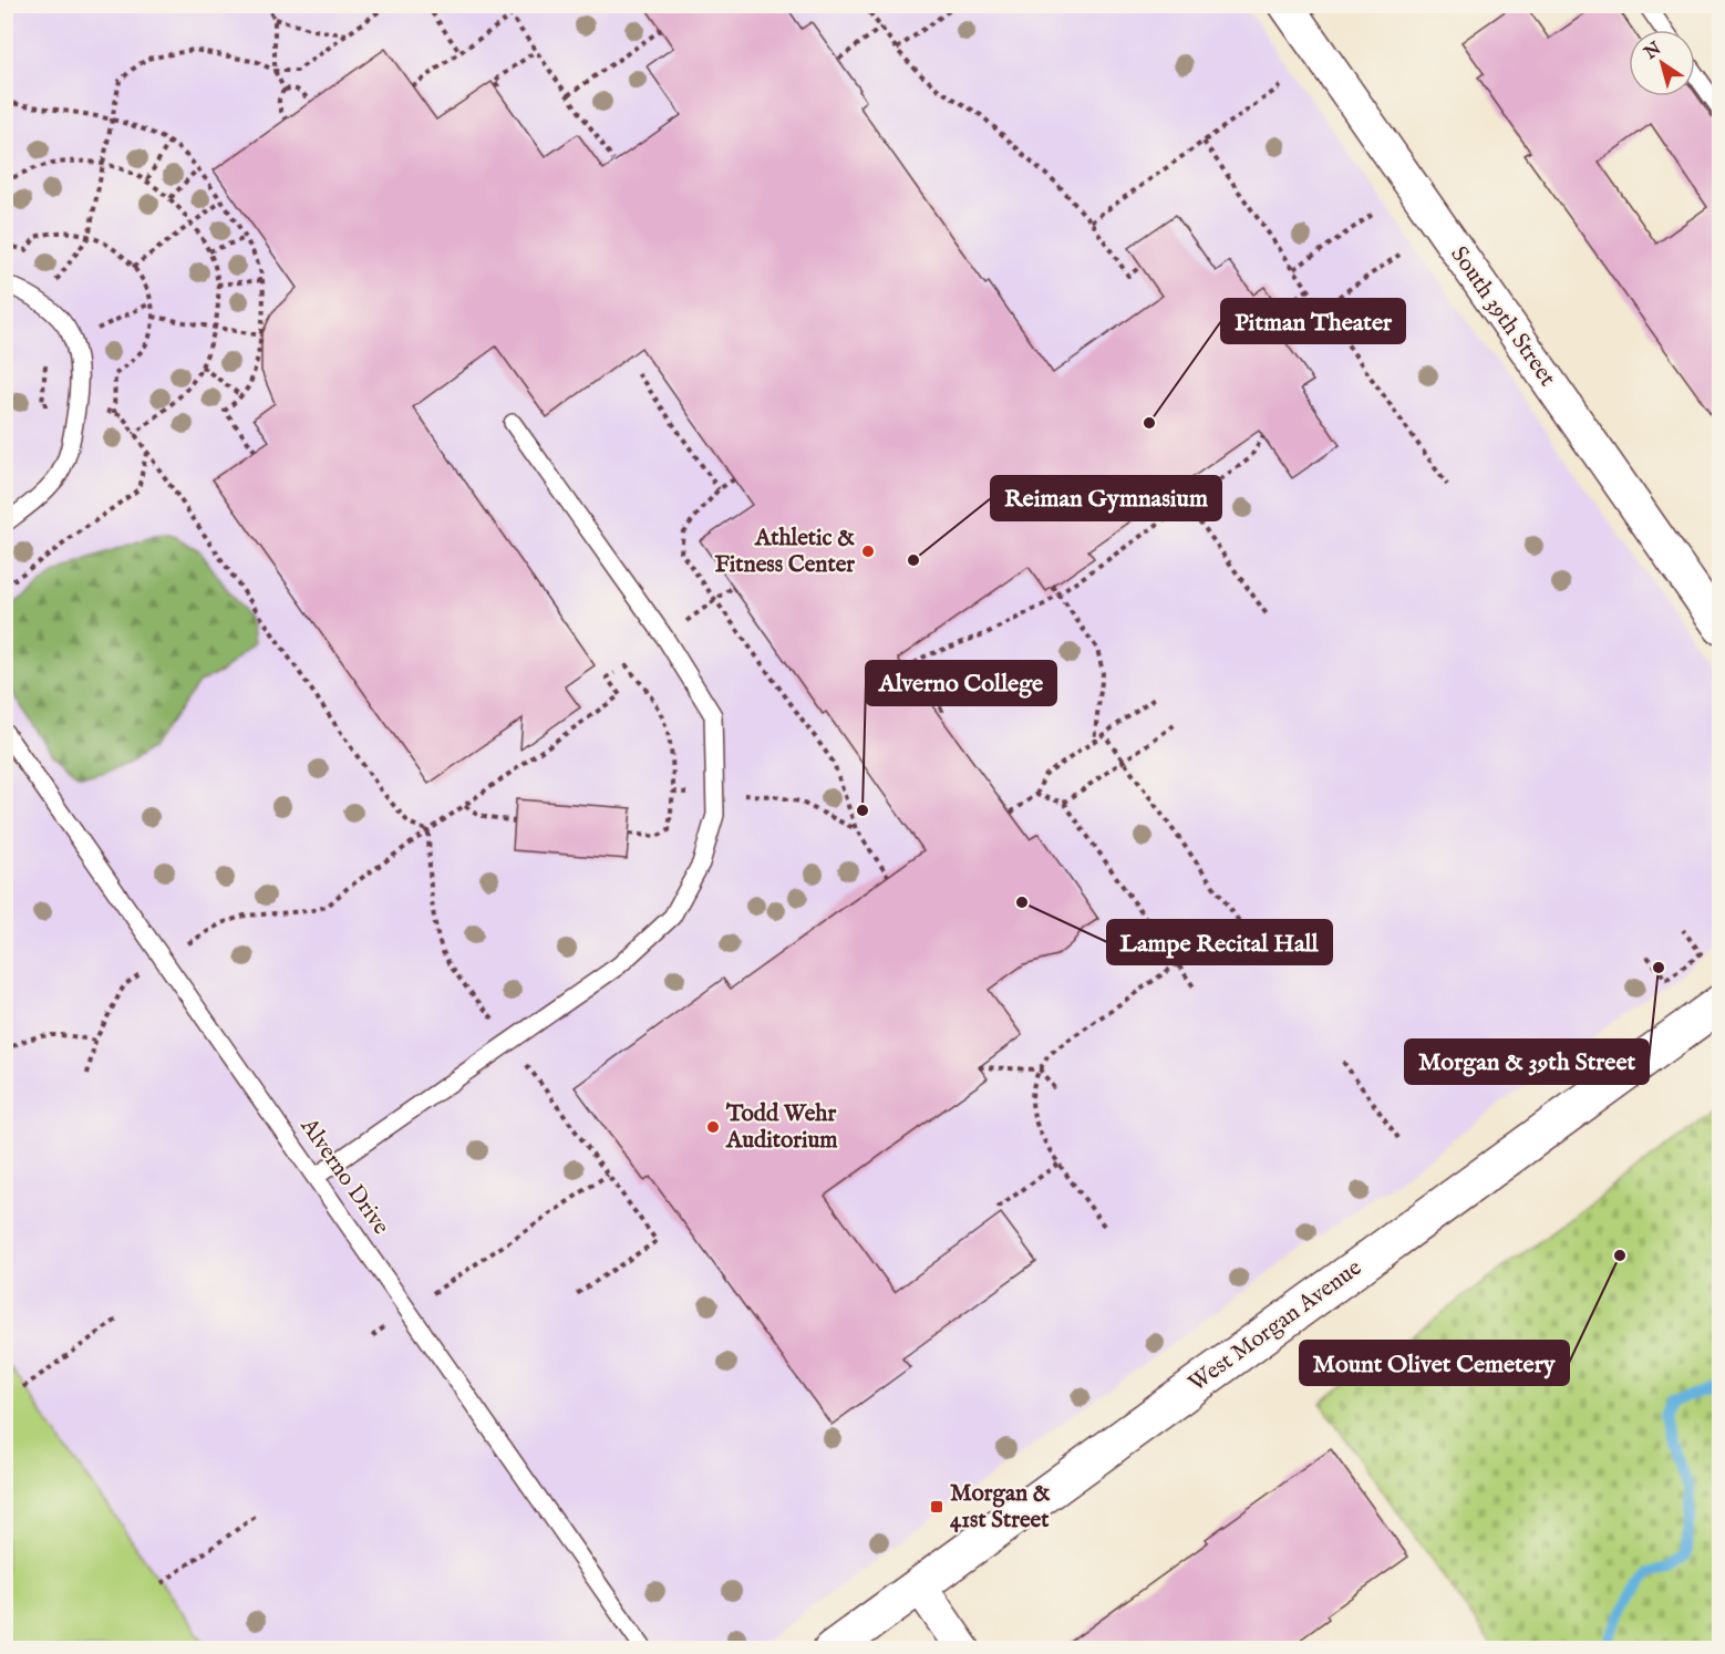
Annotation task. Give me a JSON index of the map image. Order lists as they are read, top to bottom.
{
  "streets": {
    "street": ["South 39th Street", "West Morgan Avenue"],
    "lane": ["Alverno Drive"]
  },
  "places": {
    "other": [
      "Pitman Theater",
      "Athletic & Fitness Center",
      "Reiman Gymnasium",
      "Alverno College",
      "Lampe Recital Hall",
      "Morgan & 39th Street",
      "Todd Wehr Auditorium",
      "Mount Olivet Cemetery"
    ],
    "transit": ["Morgan & 41st Street"]
  },
  "north": "top left"
}
